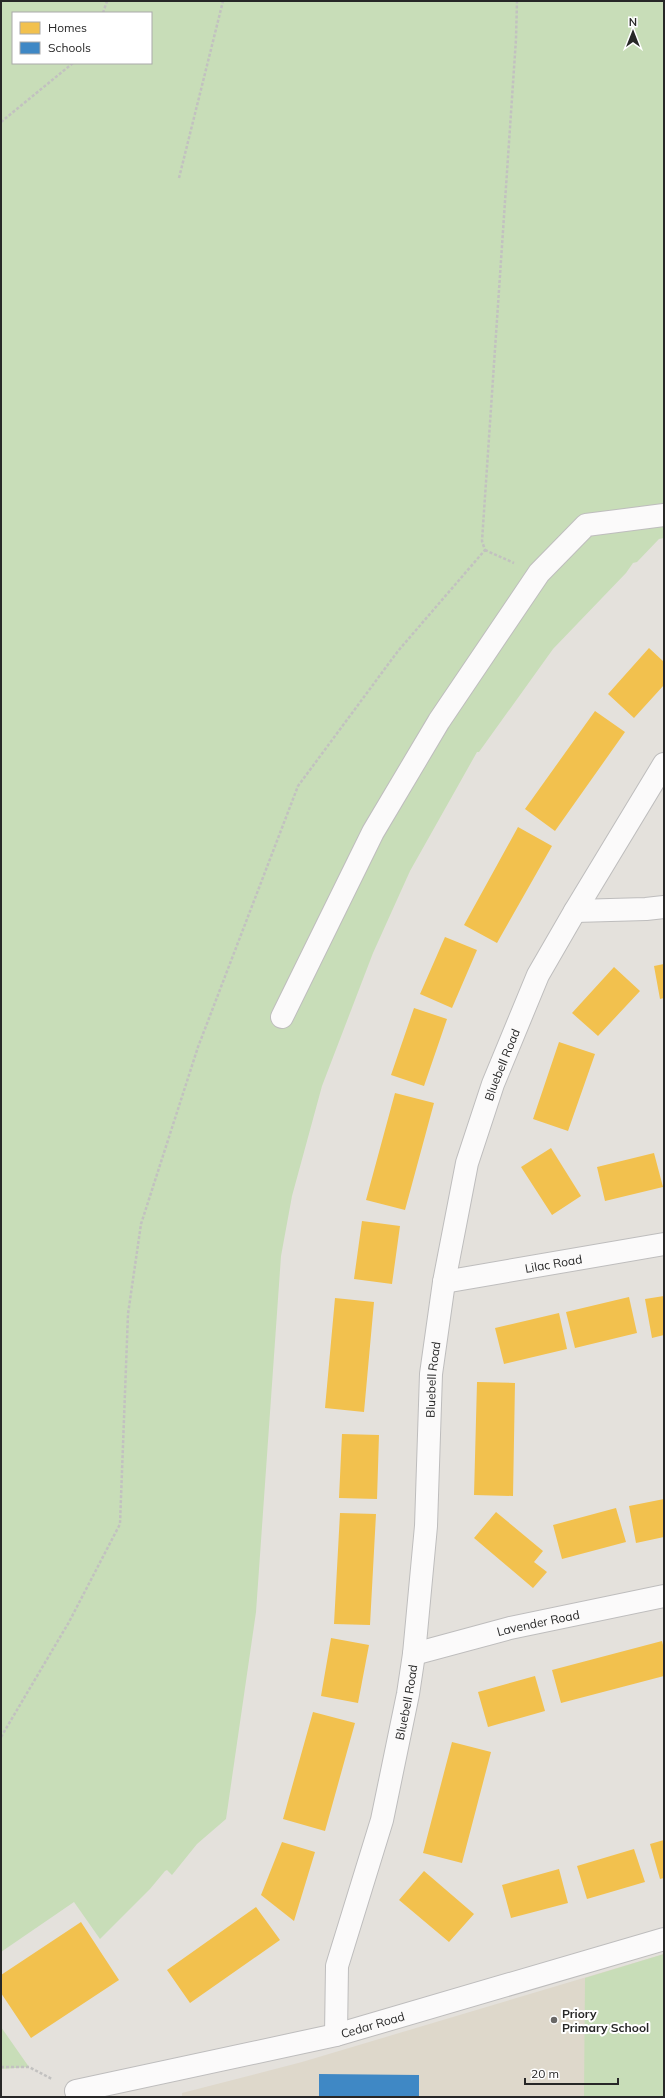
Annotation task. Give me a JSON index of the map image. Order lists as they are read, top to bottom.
{
  "streets": {
    "street": [
      "Bluebell Road",
      "Lilac Road",
      "Lavender Road",
      "Cedar Road"
    ]
  },
  "crossings": [
    ["Bluebell Road", "Lilac Road"],
    ["Bluebell Road", "Lavender Road"],
    ["Bluebell Road", "Cedar Road"]
  ],
  "places": ["Priory Primary School"],
  "legend": ["Homes", "Schools"],
  "scale_bar": "20 m",
  "north": "top"
}
